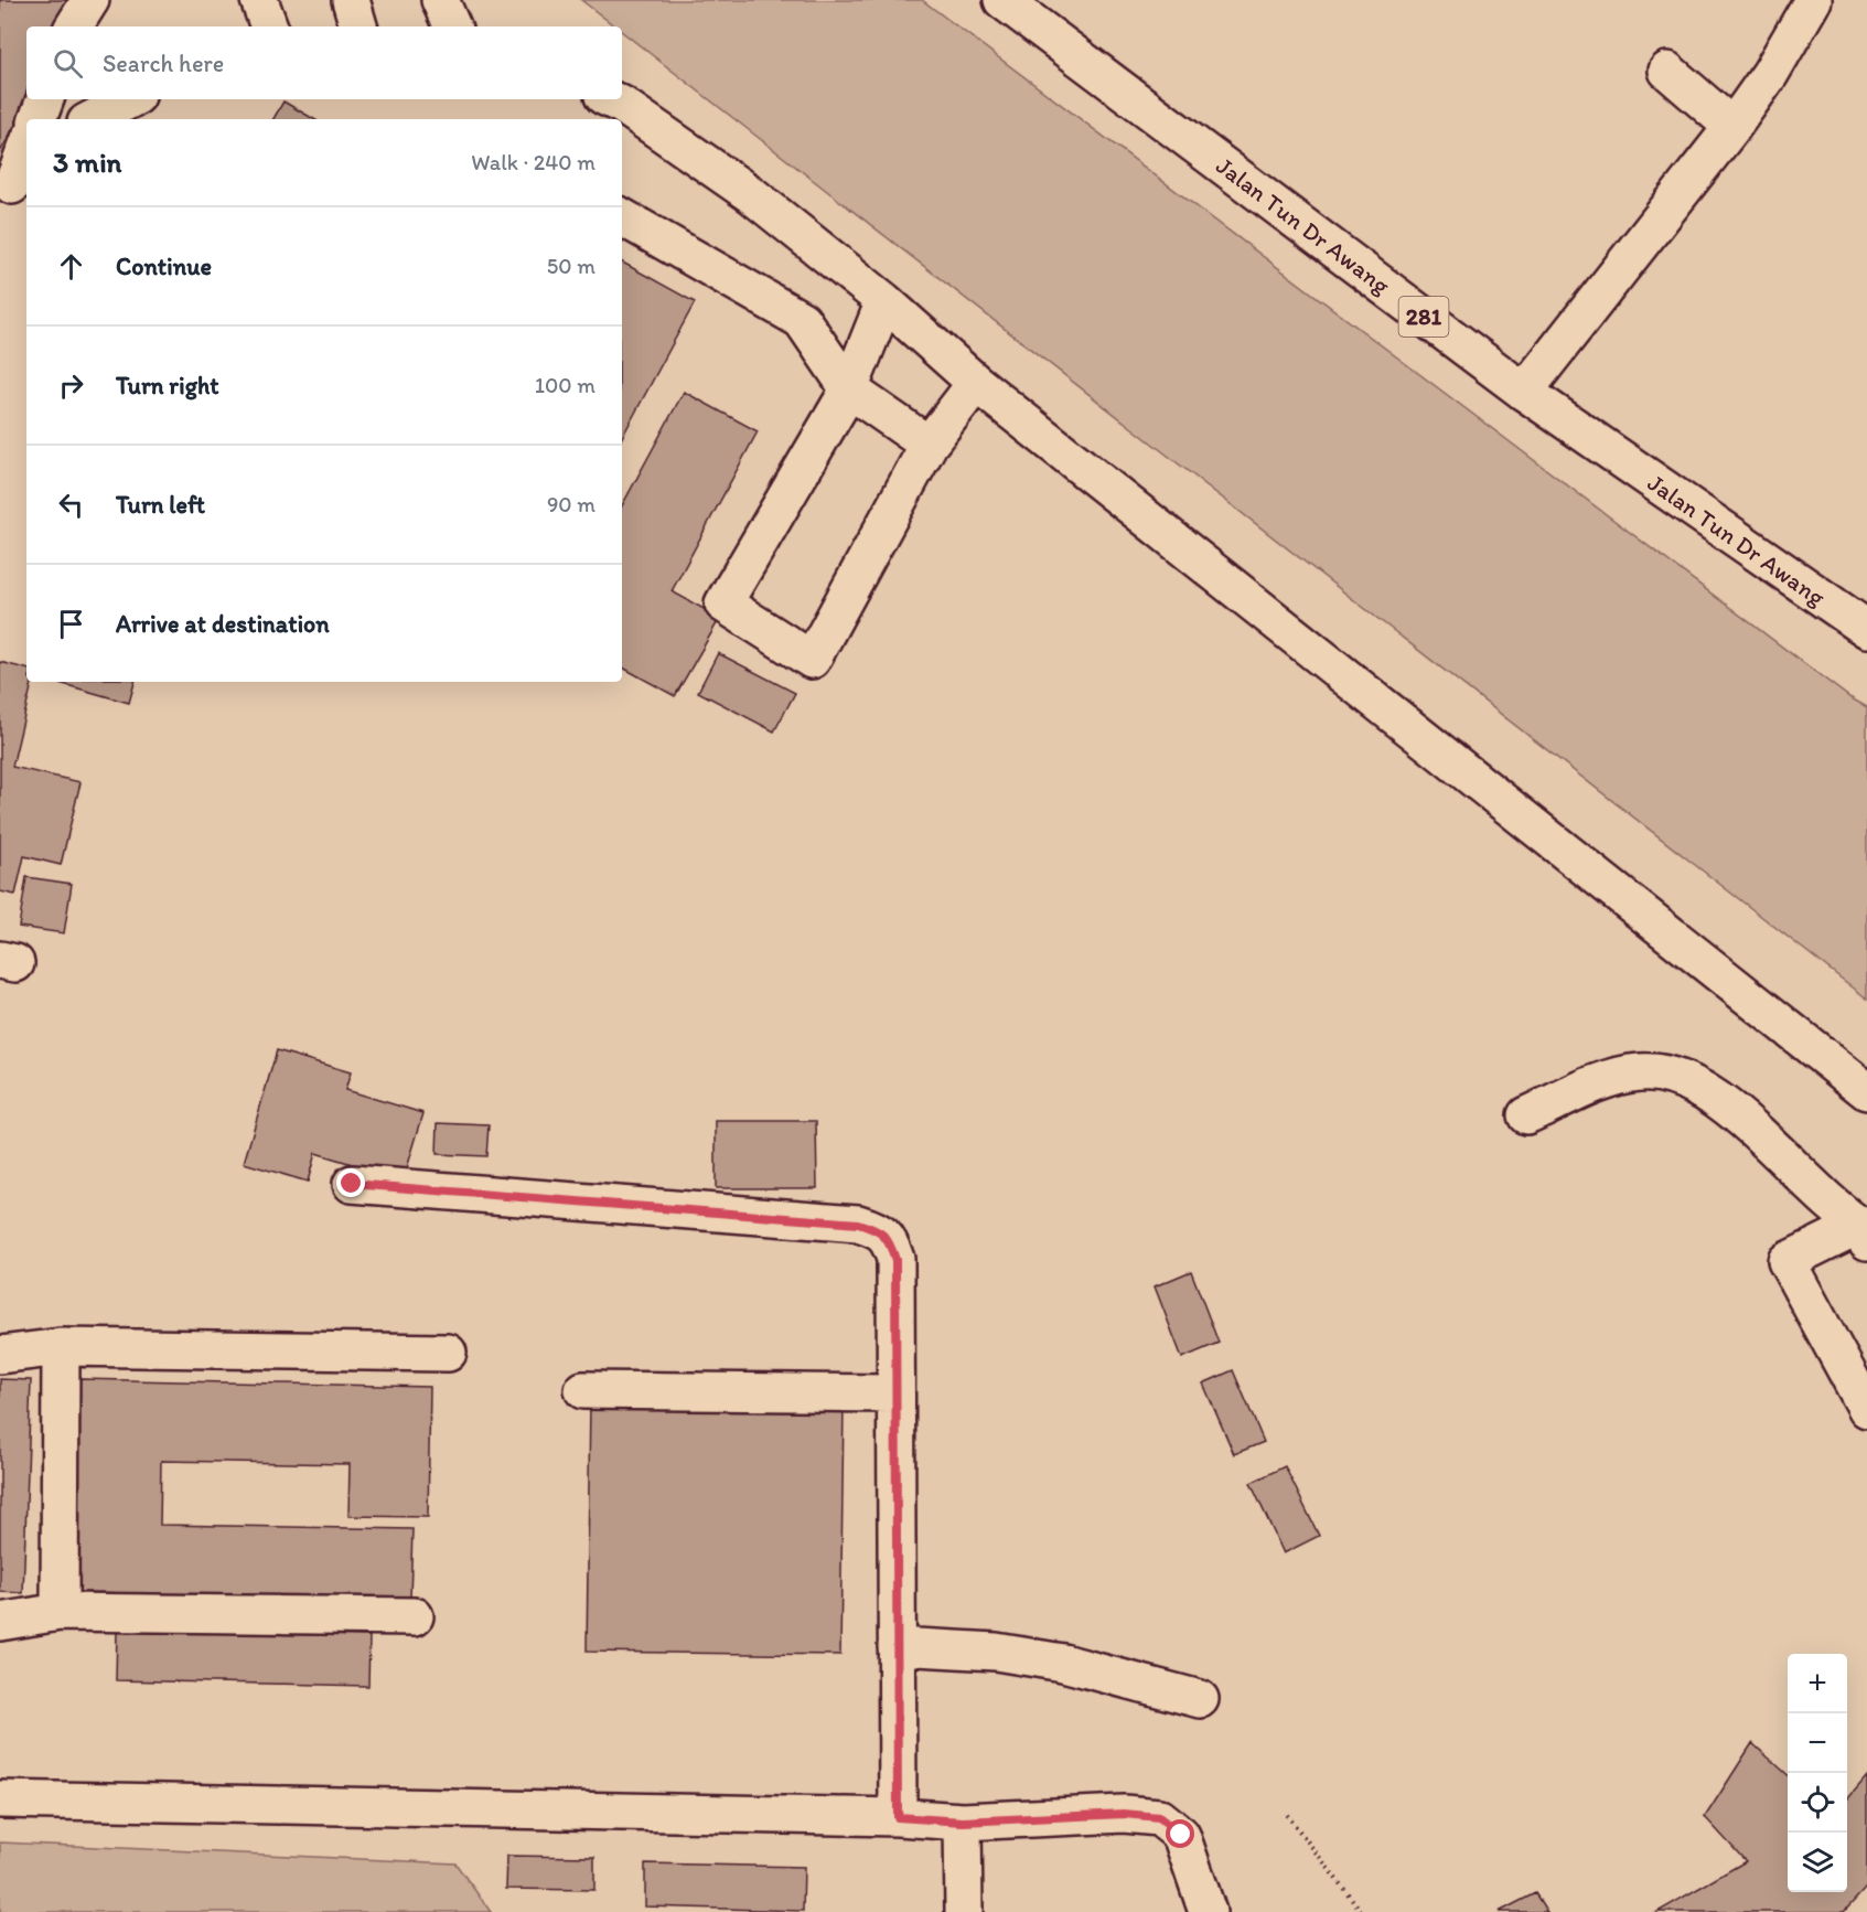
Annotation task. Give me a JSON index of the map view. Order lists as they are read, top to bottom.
{
  "streets": {
    "street": ["Jalan Tun Dr Awang", "281"]
  },
  "page": {
    "search": "Search here",
    "heading": ["3 min", "Walk · 240 m"],
    "list": [
      ["Continue", "50 m"],
      ["Turn right", "100 m"],
      ["Turn left", "90 m"],
      "Arrive at destination"
    ],
    "map_buttons": ["+", "−"]
  }
}
